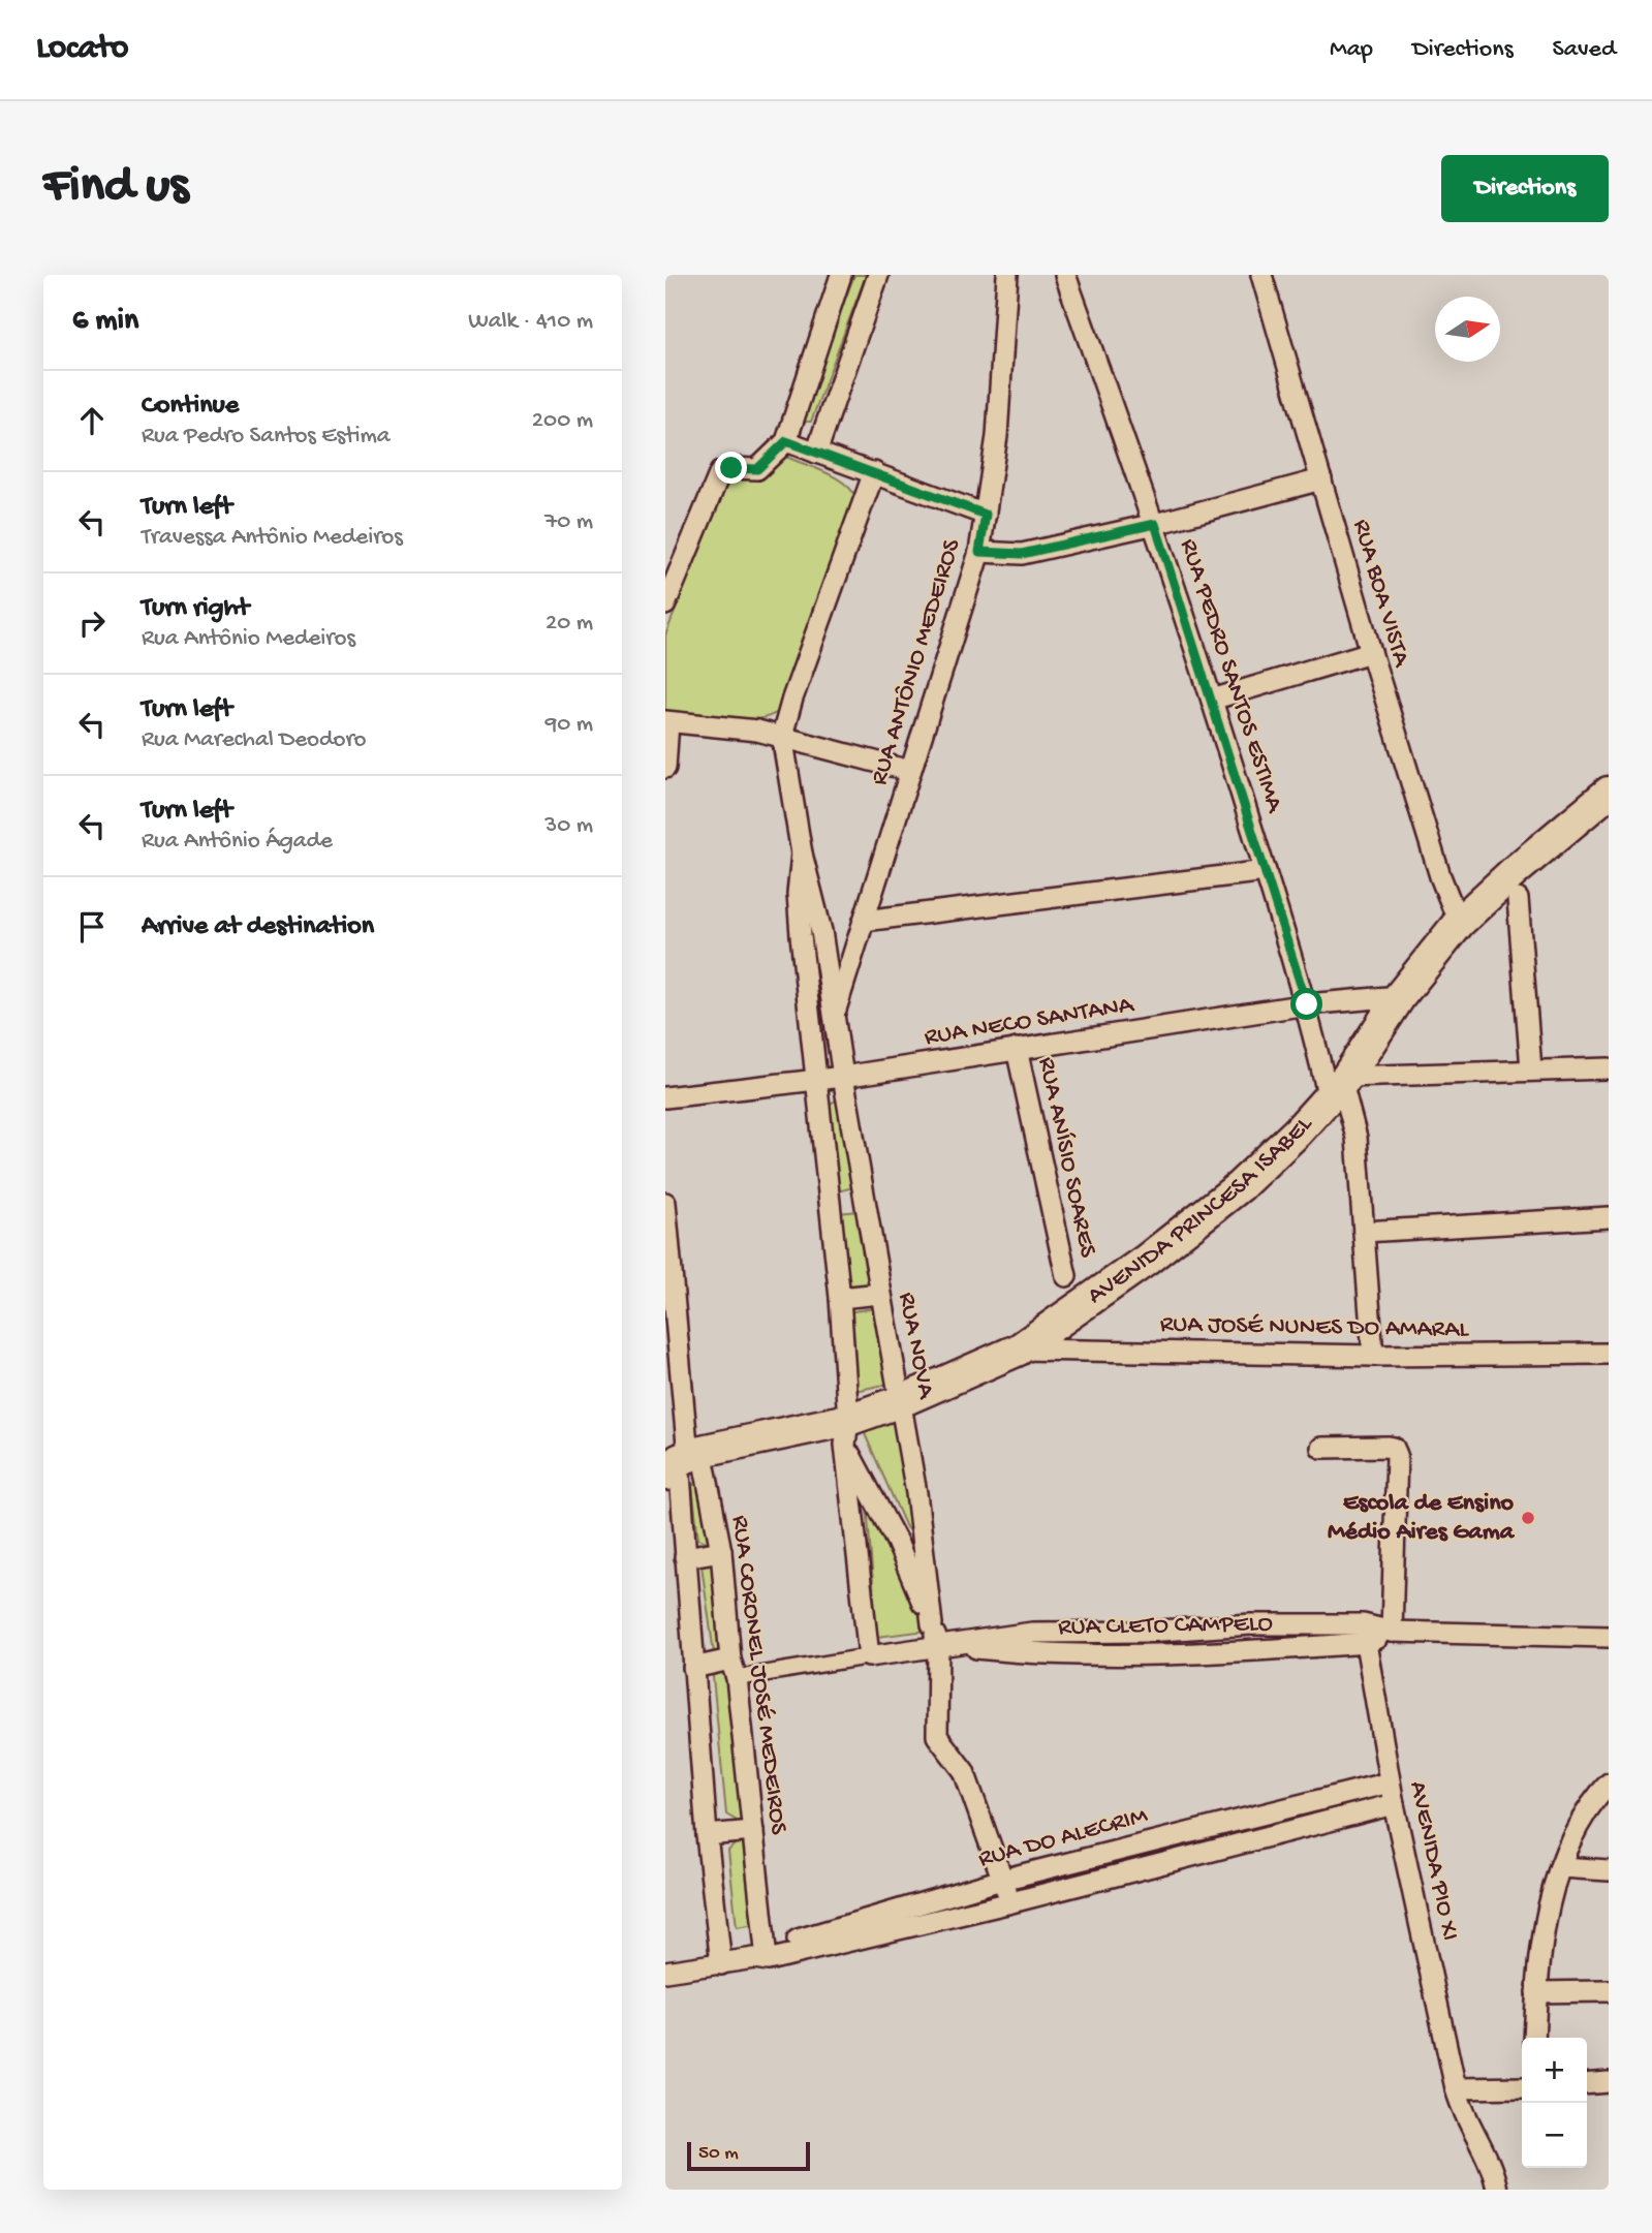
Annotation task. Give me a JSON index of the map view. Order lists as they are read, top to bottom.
{
  "streets": {
    "main road": ["AVENIDA PRINCESA ISABEL"],
    "street": [
      "RUA BOA VISTA",
      "RUA ANTÔNIO MEDEIROS",
      "RUA PEDRO SANTOS ESTIMA",
      "RUA NECO SANTANA",
      "RUA ANÍSIO SOARES",
      "RUA JOSÉ NUNES DO AMARAL",
      "RUA NOVA",
      "RUA CLETO CAMPELO",
      "RUA CORONEL JOSÉ MEDEIROS",
      "RUA DO ALECRIM",
      "AVENIDA PIO XI"
    ]
  },
  "crossings": [
    ["RUA BOA VISTA", "AVENIDA PRINCESA ISABEL"],
    ["RUA ANTÔNIO MEDEIROS", "RUA NOVA"],
    ["RUA PEDRO SANTOS ESTIMA", "RUA NECO SANTANA"],
    ["RUA PEDRO SANTOS ESTIMA", "AVENIDA PRINCESA ISABEL"],
    ["RUA PEDRO SANTOS ESTIMA", "RUA JOSÉ NUNES DO AMARAL"],
    ["RUA NECO SANTANA", "RUA ANÍSIO SOARES"],
    ["RUA NECO SANTANA", "AVENIDA PRINCESA ISABEL"],
    ["RUA NECO SANTANA", "RUA NOVA"],
    ["AVENIDA PRINCESA ISABEL", "RUA JOSÉ NUNES DO AMARAL"],
    ["AVENIDA PRINCESA ISABEL", "RUA NOVA"],
    ["AVENIDA PRINCESA ISABEL", "RUA CORONEL JOSÉ MEDEIROS"],
    ["RUA NOVA", "RUA CLETO CAMPELO"],
    ["RUA NOVA", "RUA DO ALECRIM"],
    ["RUA CLETO CAMPELO", "RUA CORONEL JOSÉ MEDEIROS"],
    ["RUA CLETO CAMPELO", "AVENIDA PIO XI"],
    ["RUA CORONEL JOSÉ MEDEIROS", "RUA DO ALECRIM"],
    ["RUA DO ALECRIM", "AVENIDA PIO XI"]
  ],
  "places": ["Escola de Ensino Médio Aires Gama"],
  "scale_bar": "50 m",
  "north": "right",
  "page": {
    "header": "Locato",
    "nav": ["Map", "Directions", "Saved"],
    "buttons": "Directions",
    "title": "Find us",
    "heading": ["6 min", "Walk · 410 m"],
    "list": [
      ["Continue", "Rua Pedro Santos Estima", "200 m"],
      ["Turn left", "Travessa Antônio Medeiros", "70 m"],
      ["Turn right", "Rua Antônio Medeiros", "20 m"],
      ["Turn left", "Rua Marechal Deodoro", "90 m"],
      ["Turn left", "Rua Antônio Ágade", "30 m"],
      "Arrive at destination"
    ],
    "map_buttons": ["+", "−"],
    "scale": "50 m"
  }
}
